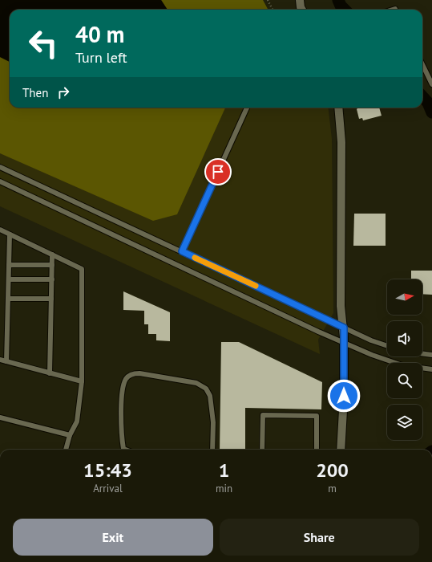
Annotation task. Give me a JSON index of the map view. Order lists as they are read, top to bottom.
{
  "north": "right",
  "page": {
    "turn": ["40 m", "Turn left"],
    "then": "Then",
    "eta": [
      "15:43",
      "Arrival",
      "1",
      "min",
      "200",
      "m"
    ],
    "buttons": ["Exit", "Share"]
  }
}
